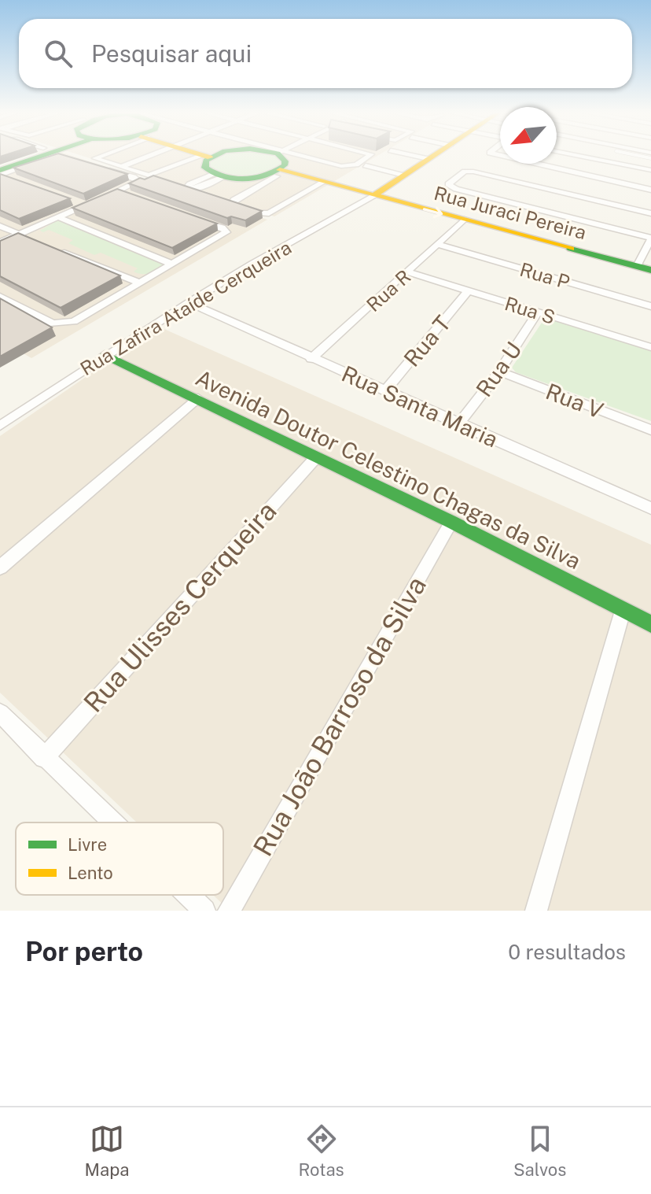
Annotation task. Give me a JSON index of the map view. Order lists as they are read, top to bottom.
{
  "streets": {
    "street": [
      "Rua Juraci Pereira",
      "Rua P",
      "Rua R",
      "Rua Zafira Ataíde Cerqueira",
      "Rua S",
      "Rua T",
      "Rua U",
      "Rua V",
      "Rua Santa Maria",
      "Avenida Doutor Celestino Chagas da Silva",
      "Rua Ulisses Cerqueira",
      "Rua João Barroso da Silva"
    ]
  },
  "crossings": [
    ["Rua Juraci Pereira", "Rua R"],
    ["Rua Juraci Pereira", "Rua Zafira Ataíde Cerqueira"],
    ["Rua P", "Rua R"],
    ["Rua R", "Rua S"],
    ["Rua R", "Rua Santa Maria"],
    ["Rua Zafira Ataíde Cerqueira", "Rua Santa Maria"],
    ["Rua Zafira Ataíde Cerqueira", "Avenida Doutor Celestino Chagas da Silva"],
    ["Rua S", "Rua T"],
    ["Rua S", "Rua U"],
    ["Rua T", "Rua Santa Maria"],
    ["Rua U", "Rua V"],
    ["Rua U", "Rua Santa Maria"],
    ["Avenida Doutor Celestino Chagas da Silva", "Rua Ulisses Cerqueira"],
    ["Avenida Doutor Celestino Chagas da Silva", "Rua João Barroso da Silva"]
  ],
  "legend": ["Livre", "Lento"],
  "north": "bottom left",
  "page": {
    "search": "Pesquisar aqui",
    "heading": ["Por perto", "0 resultados"],
    "nav": ["Mapa", "Rotas", "Salvos"]
  }
}
